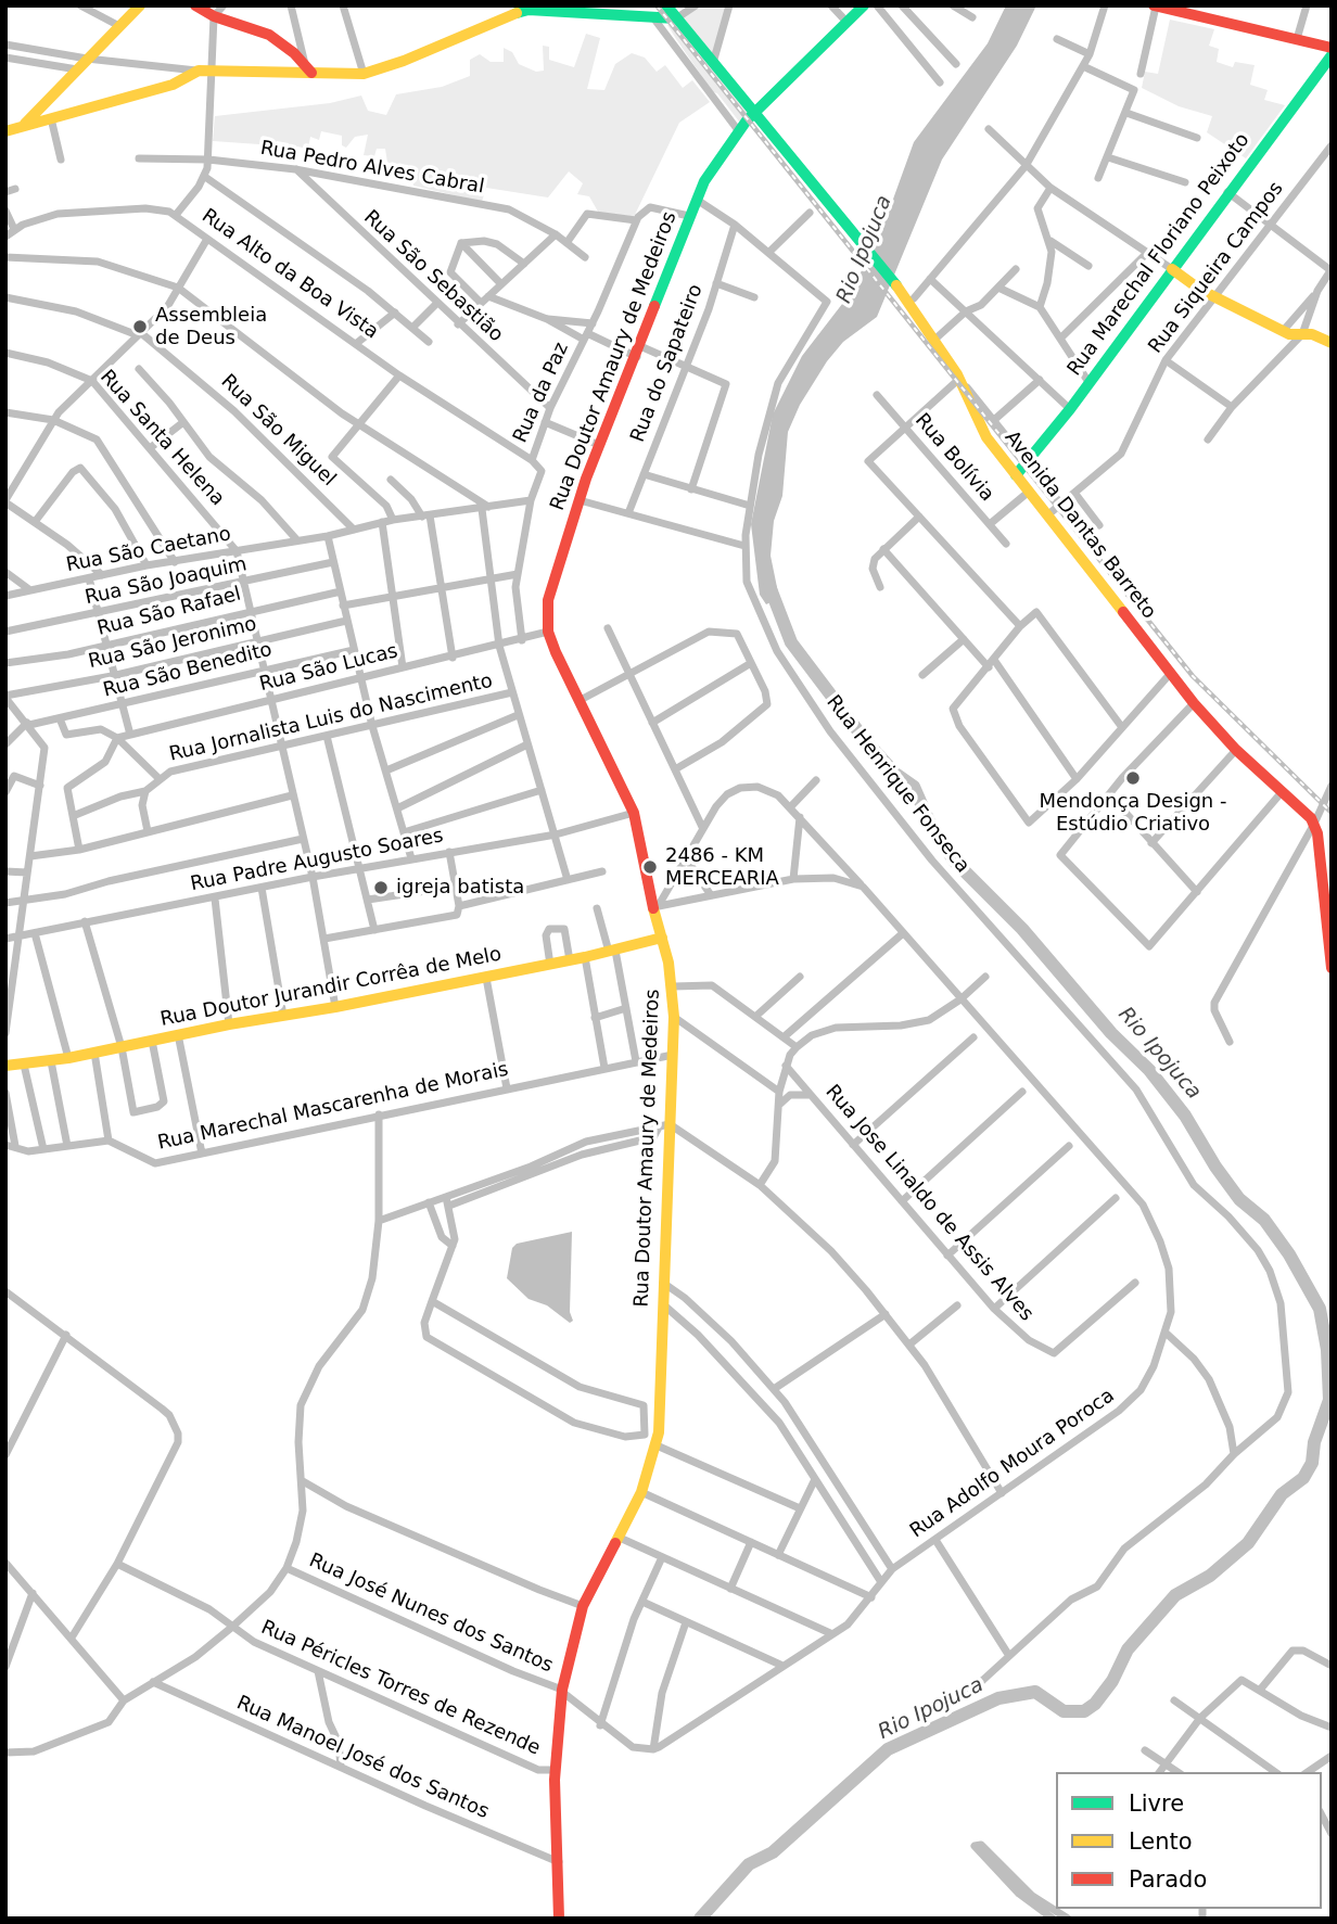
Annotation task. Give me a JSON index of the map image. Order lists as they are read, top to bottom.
{
  "streets": {
    "street": [
      "Rua Pedro Alves Cabral",
      "Rua Marechal Floriano Peixoto",
      "Rua Siqueira Campos",
      "Rua Alto da Boa Vista",
      "Rua São Sebastião",
      "Rua Doutor Amaury de Medeiros",
      "Rua do Sapateiro",
      "Rua da Paz",
      "Rua São Miguel",
      "Rua Santa Helena",
      "Rua Bolívia",
      "Avenida Dantas Barreto",
      "Rua São Caetano",
      "Rua São Joaquim",
      "Rua São Rafael",
      "Rua São Jeronimo",
      "Rua São Lucas",
      "Rua São Benedito",
      "Rua Jornalista Luis do Nascimento",
      "Rua Henrique Fonseca",
      "Rua Padre Augusto Soares",
      "Rua Doutor Jurandir Corrêa de Melo",
      "Rua Marechal Mascarenha de Morais",
      "Rua Jose Linaldo de Assis Alves",
      "Rua Adolfo Moura Poroca",
      "Rua José Nunes dos Santos",
      "Rua Péricles Torres de Rezende",
      "Rua Manoel José dos Santos"
    ]
  },
  "crossings": [
    ["Rua Pedro Alves Cabral", "Rua São Sebastião"],
    ["Rua Marechal Floriano Peixoto", "Avenida Dantas Barreto"],
    ["Rua Siqueira Campos", "Avenida Dantas Barreto"],
    ["Rua Alto da Boa Vista", "Rua da Paz"],
    ["Rua São Sebastião", "Rua da Paz"],
    ["Rua Doutor Amaury de Medeiros", "Rua da Paz"],
    ["Rua Doutor Amaury de Medeiros", "Avenida Dantas Barreto"],
    ["Rua Doutor Amaury de Medeiros", "Rua São Lucas"],
    ["Rua Doutor Amaury de Medeiros", "Rua Padre Augusto Soares"],
    ["Rua Doutor Amaury de Medeiros", "Rua Doutor Jurandir Corrêa de Melo"],
    ["Rua Doutor Amaury de Medeiros", "Rua Marechal Mascarenha de Morais"],
    ["Rua Doutor Amaury de Medeiros", "Rua José Nunes dos Santos"],
    ["Rua Doutor Amaury de Medeiros", "Rua Péricles Torres de Rezende"],
    ["Rua Doutor Amaury de Medeiros", "Rua Manoel José dos Santos"],
    ["Rua da Paz", "Rua São Caetano"],
    ["Rua da Paz", "Rua São Lucas"],
    ["Rua São Miguel", "Rua São Caetano"],
    ["Rua Santa Helena", "Rua São Caetano"]
  ],
  "water": ["Rio Ipojuca"],
  "places": [
    "Assembleia de Deus",
    "Mendonça Design - Estúdio Criativo",
    "2486 - KM MERCEARIA",
    "igreja batista"
  ],
  "legend": ["Livre", "Lento", "Parado"]
}
